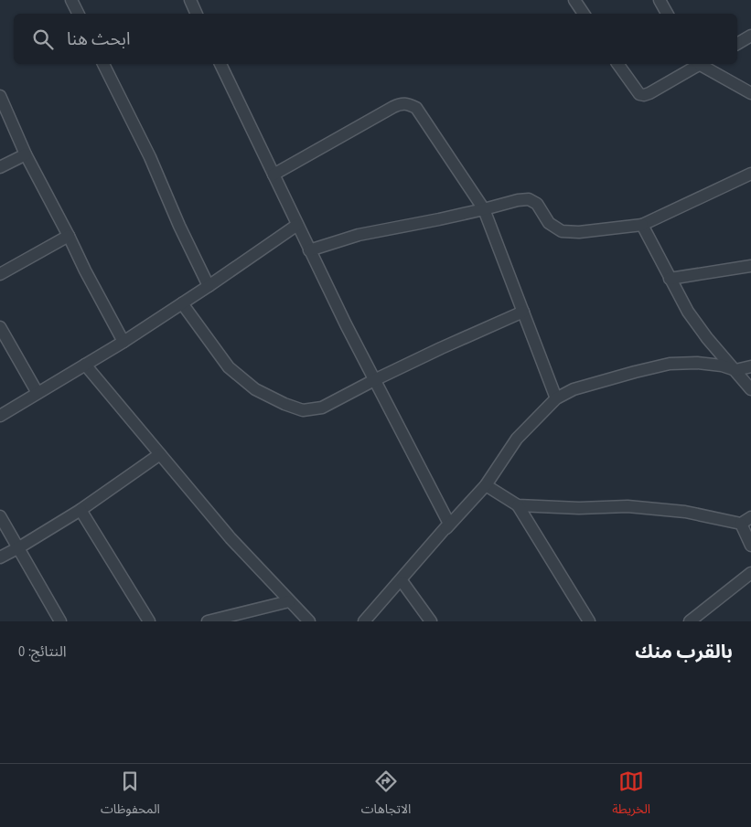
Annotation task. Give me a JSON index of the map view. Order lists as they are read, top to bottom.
{
  "page": {
    "search": "ابحث هنا",
    "heading": ["بالقرب منك", "النتائج: 0"],
    "nav": ["الخريطة", "الاتجاهات", "المحفوظات"]
  }
}
